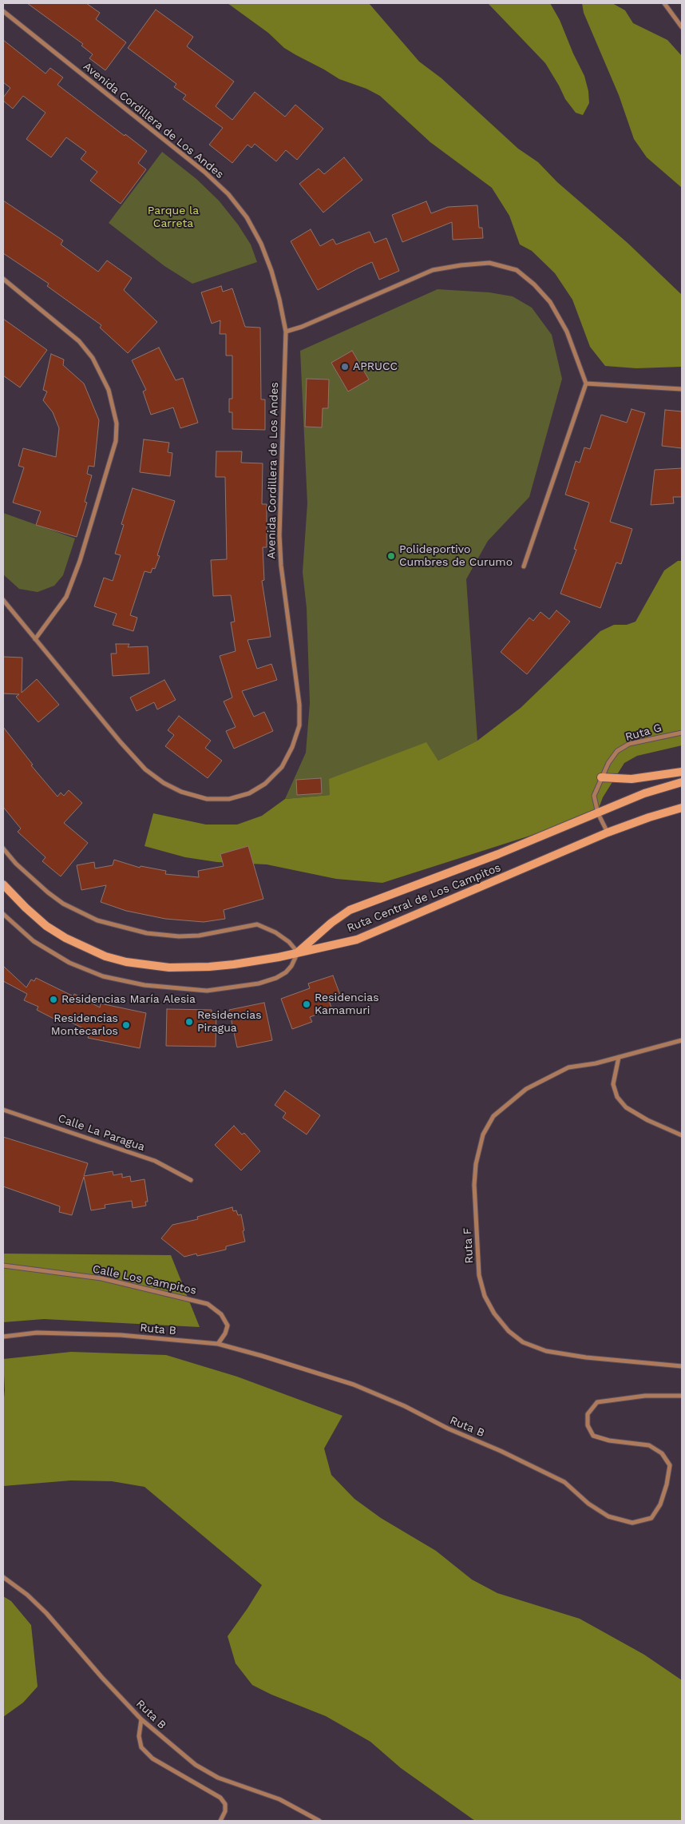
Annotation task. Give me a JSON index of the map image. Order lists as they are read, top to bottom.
{
  "streets": {
    "main road": ["Ruta Central de Los Campitos"],
    "street": [
      "Avenida Cordillera de Los Andes",
      "Ruta G",
      "Calle La Paragua",
      "Ruta F",
      "Calle Los Campitos",
      "Ruta B"
    ]
  },
  "crossings": [
    ["Ruta G", "Ruta Central de Los Campitos"],
    ["Calle Los Campitos", "Ruta B"]
  ],
  "parks": ["Parque la Carreta"],
  "places": [
    "APRUCC",
    "Polideportivo Cumbres de Curumo",
    "Residencias María Alesia",
    "Residencias Kamamuri",
    "Residencias Piragua",
    "Residencias Montecarlos"
  ]
}
